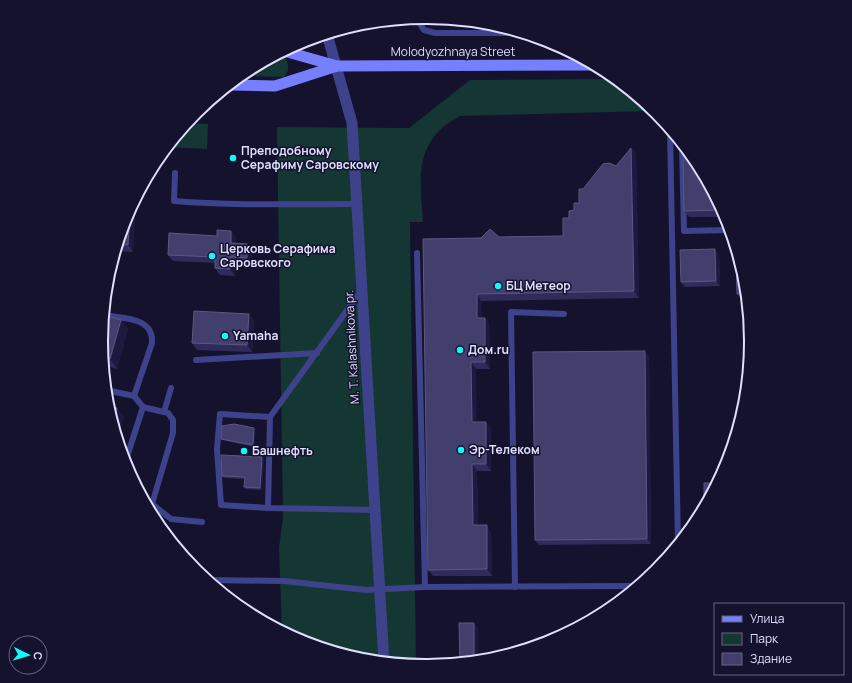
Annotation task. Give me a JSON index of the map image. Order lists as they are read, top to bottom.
{
  "streets": {
    "main road": ["Molodyozhnaya Street"],
    "street": ["M. T. Kalashnikova pr."]
  },
  "crossings": [
    ["Molodyozhnaya Street", "M. T. Kalashnikova pr."]
  ],
  "places": [
    "Преподобному Серафиму Саровскому",
    "Церковь Серафима Саровского",
    "БЦ Метеор",
    "Yamaha",
    "Дом.ru",
    "Эр-Телеком",
    "Башнефть"
  ],
  "legend": ["Улица", "Парк", "Здание"],
  "north": "right"
}
